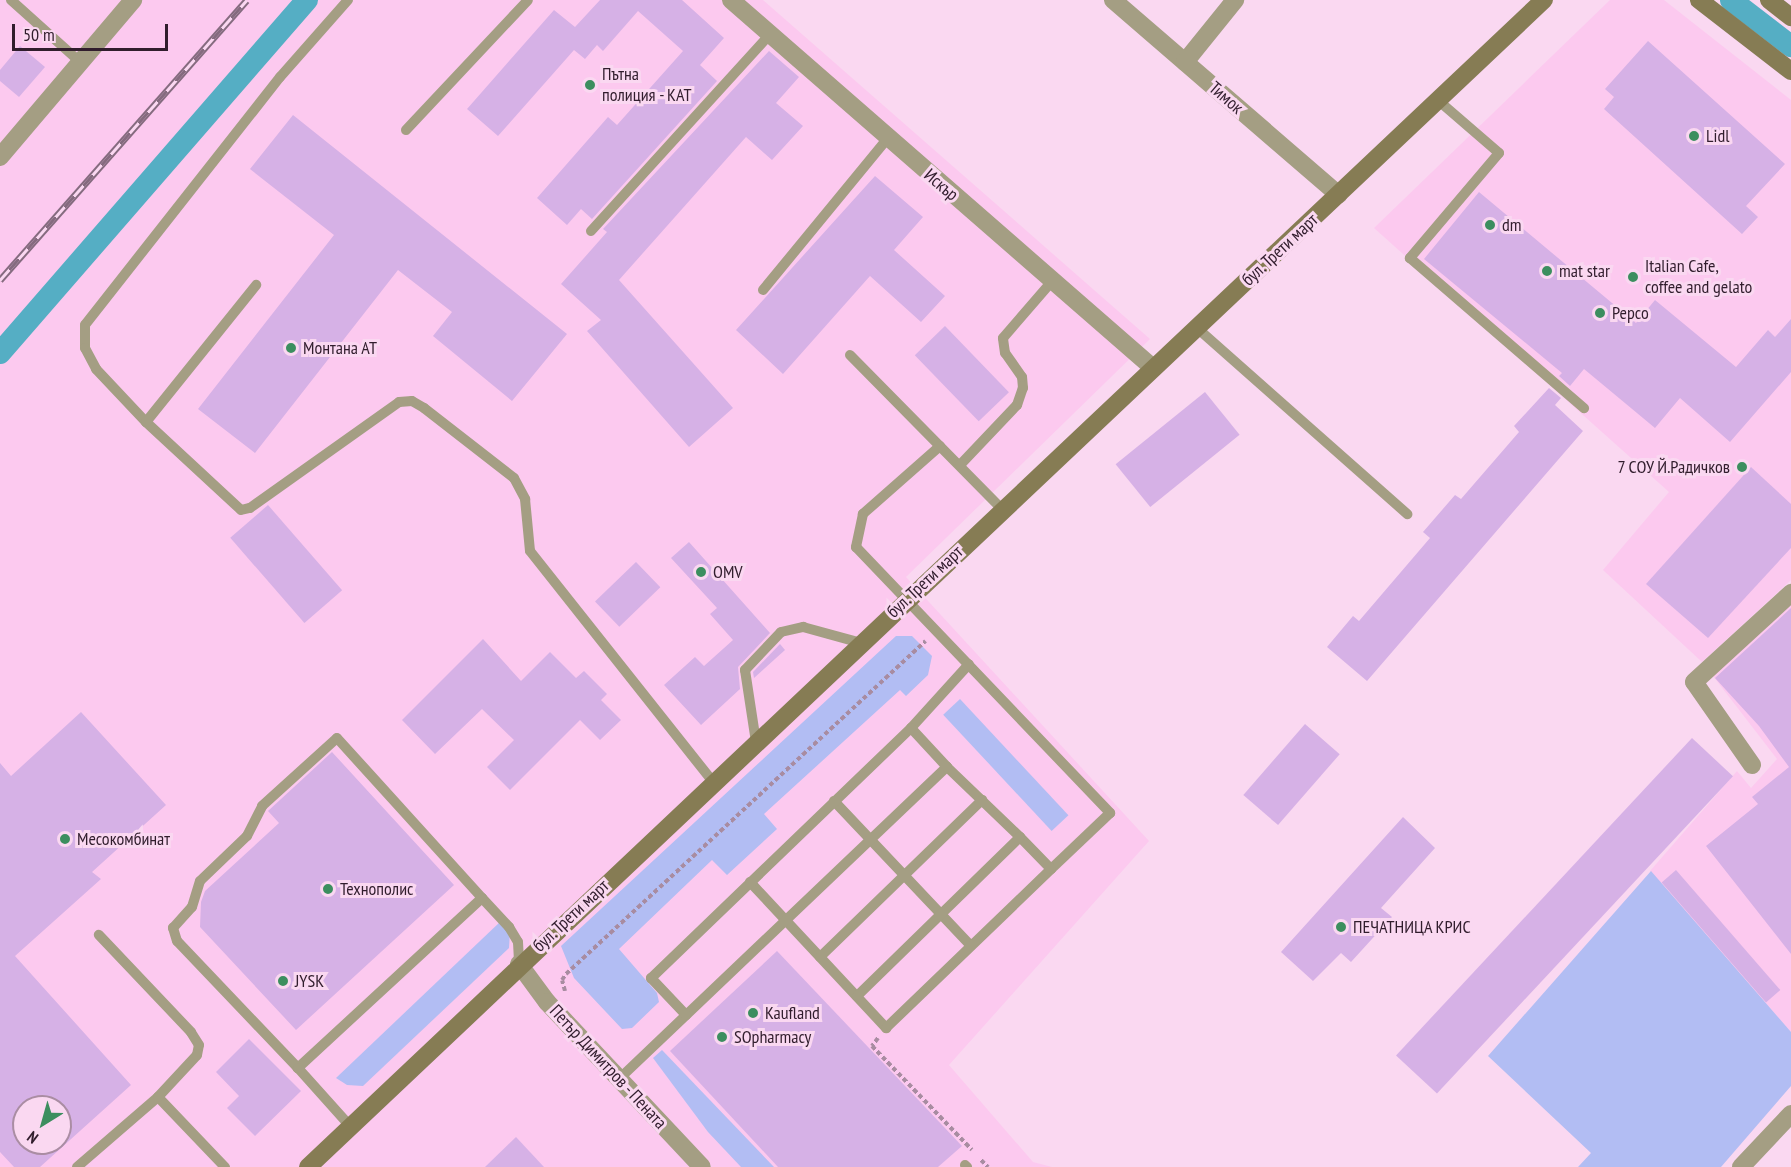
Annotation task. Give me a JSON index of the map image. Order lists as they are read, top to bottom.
{
  "streets": {
    "main road": ["бул. Трети март"],
    "street": ["Тимок", "Искър", "Петър Димитров - Пената"]
  },
  "crossings": [
    ["Тимок", "бул. Трети март"],
    ["Искър", "бул. Трети март"],
    ["бул. Трети март", "Петър Димитров - Пената"]
  ],
  "places": [
    "Пътна полиция - КАТ",
    "Lidl",
    "dm",
    "mat star",
    "Italian Cafe, coffee and gelato",
    "Pepco",
    "Монтана АТ",
    "7 СОУ Й.Радичков",
    "OMV",
    "Месокомбинат",
    "Технополис",
    "ПЕЧАТНИЦА КРИС",
    "JYSK",
    "Kaufland",
    "SOpharmacy"
  ],
  "scale_bar": "50 m",
  "north": "bottom left"
}
